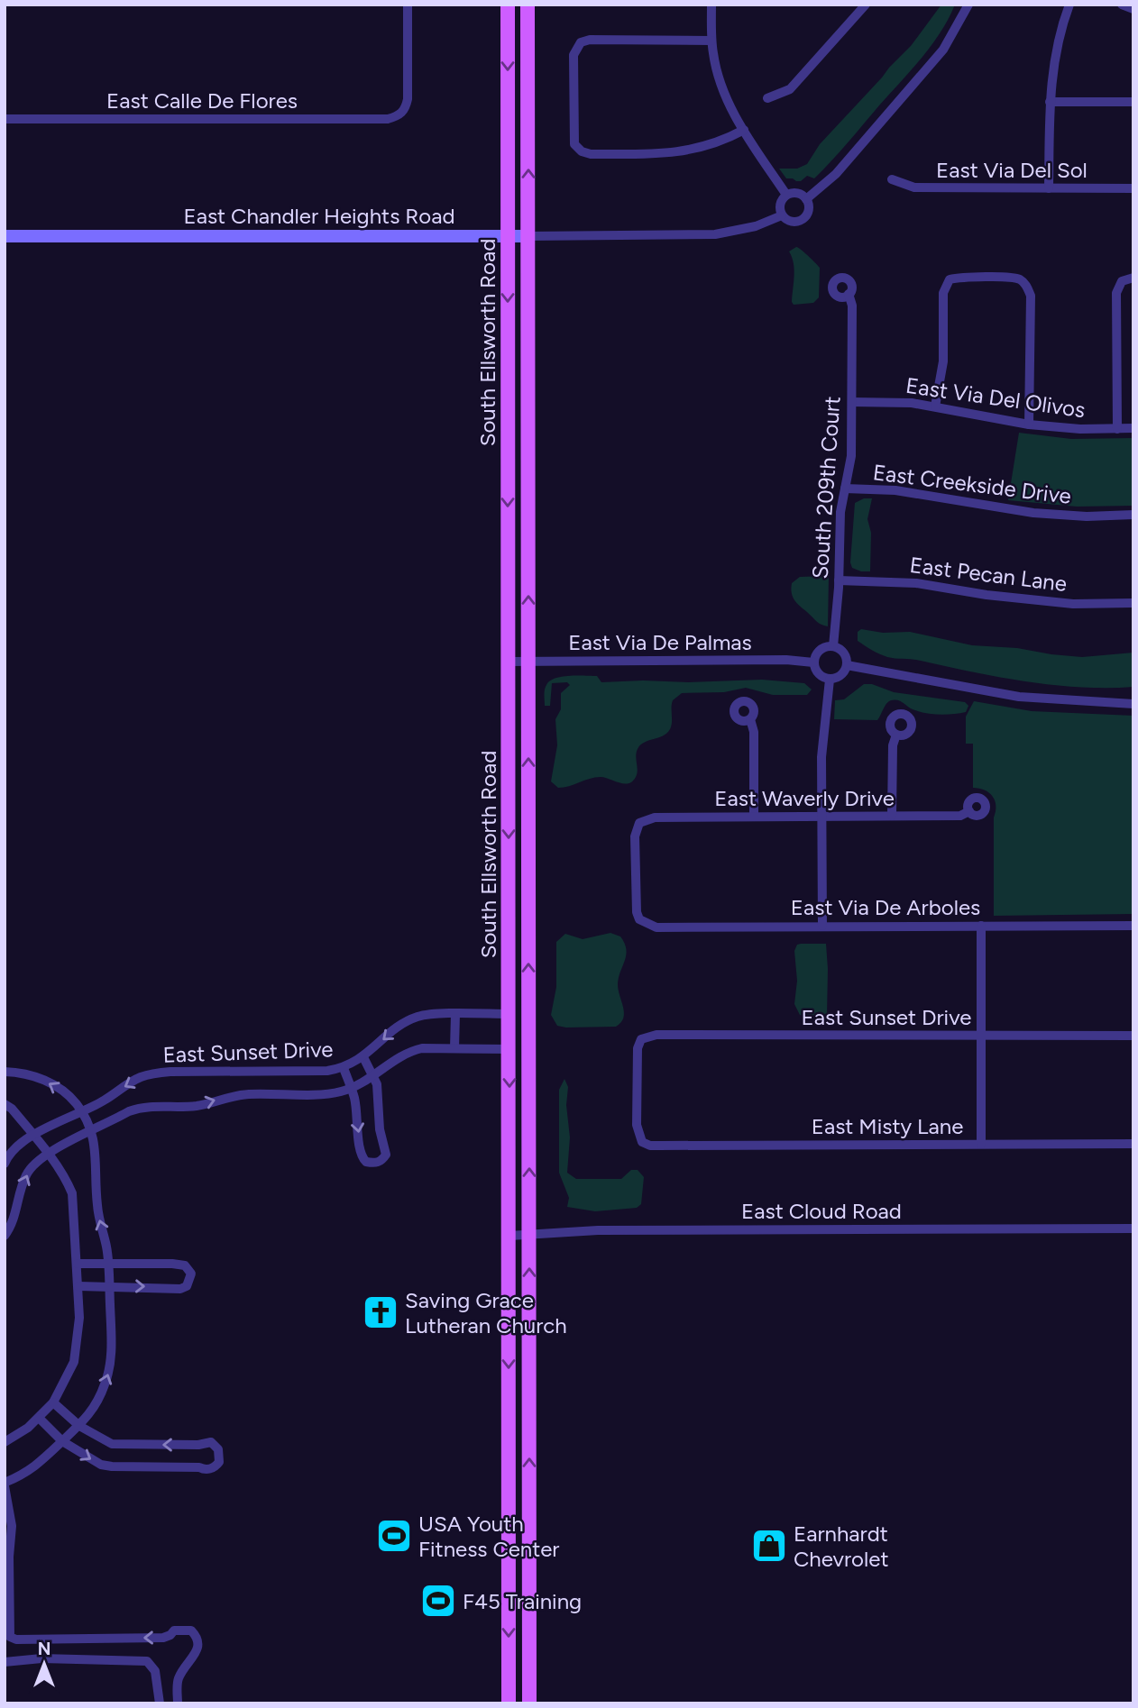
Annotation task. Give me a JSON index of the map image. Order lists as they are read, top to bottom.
{
  "streets": {
    "main road": ["East Chandler Heights Road", "South Ellsworth Road"],
    "street": [
      "East Calle De Flores",
      "East Via Del Sol",
      "East Via Del Olivos",
      "East Creekside Drive",
      "South 209th Court",
      "East Pecan Lane",
      "East Via De Palmas",
      "East Waverly Drive",
      "East Via De Arboles",
      "East Sunset Drive",
      "East Misty Lane",
      "East Cloud Road"
    ]
  },
  "crossings": [
    ["East Chandler Heights Road", "South Ellsworth Road"],
    ["South Ellsworth Road", "East Via De Palmas"],
    ["South Ellsworth Road", "East Sunset Drive"],
    ["South Ellsworth Road", "East Cloud Road"],
    ["East Via Del Olivos", "South 209th Court"],
    ["East Creekside Drive", "South 209th Court"],
    ["South 209th Court", "East Pecan Lane"],
    ["South 209th Court", "East Via De Palmas"],
    ["East Waverly Drive", "East Via De Arboles"],
    ["East Sunset Drive", "East Misty Lane"]
  ],
  "places": {
    "church": ["Saving Grace Lutheran Church"],
    "sports": ["USA Youth Fitness Center", "F45 Training"],
    "shop": ["Earnhardt Chevrolet"]
  },
  "north": "top"
}
